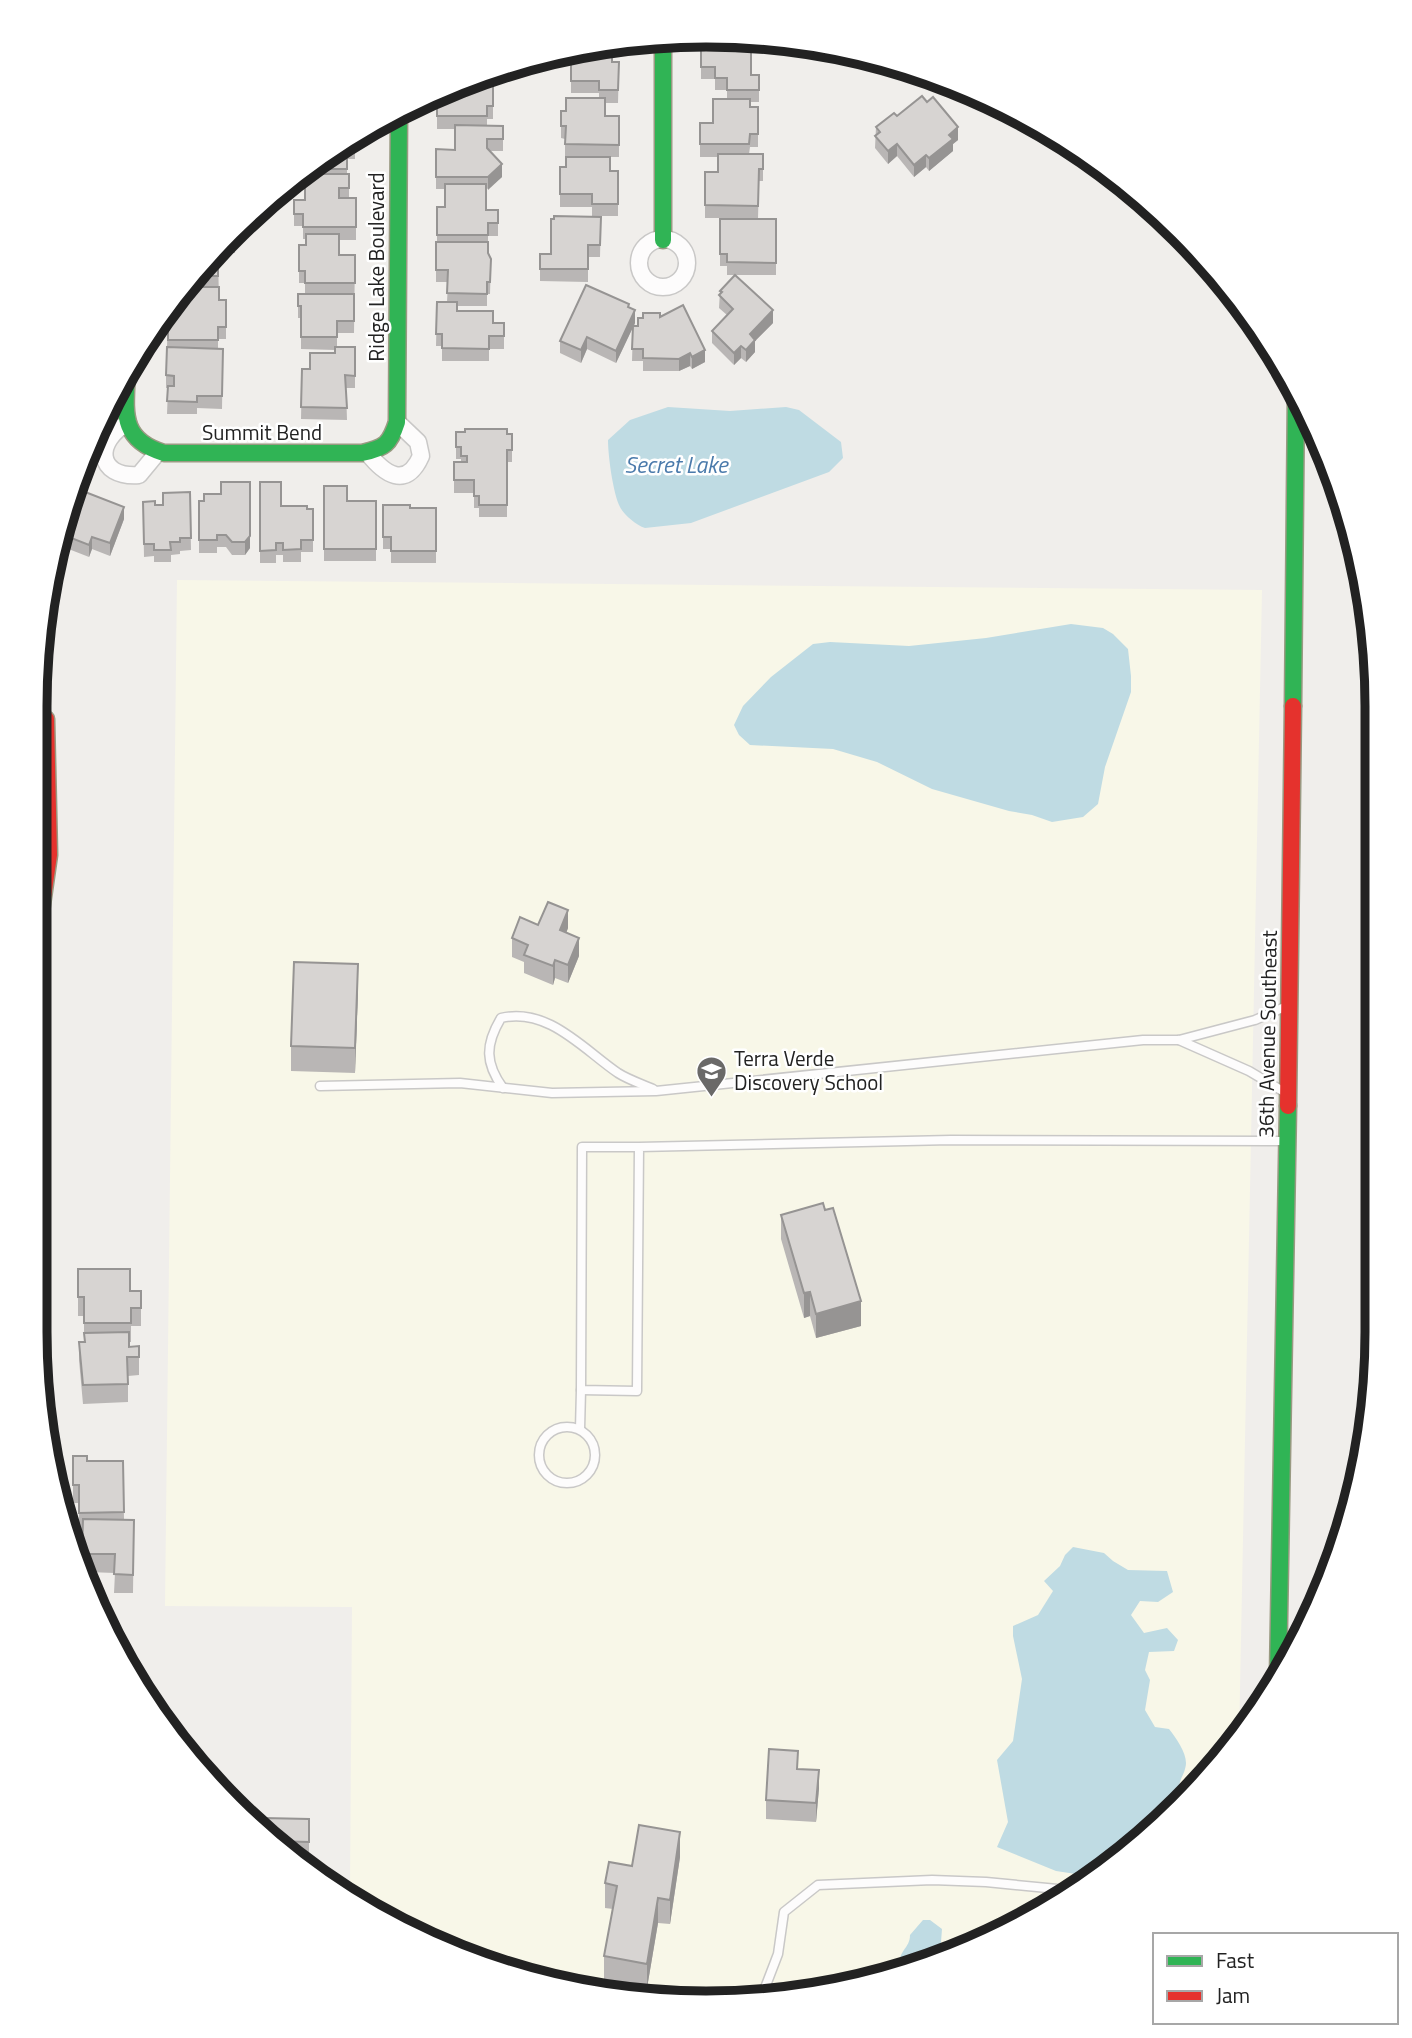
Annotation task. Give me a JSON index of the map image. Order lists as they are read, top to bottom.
{
  "streets": {
    "street": ["Ridge Lake Boulevard", "Summit Bend", "36th Avenue Southeast"]
  },
  "water": ["Secret Lake"],
  "places": {
    "school or university": ["Terra Verde Discovery School"]
  },
  "legend": ["Fast", "Jam"]
}
